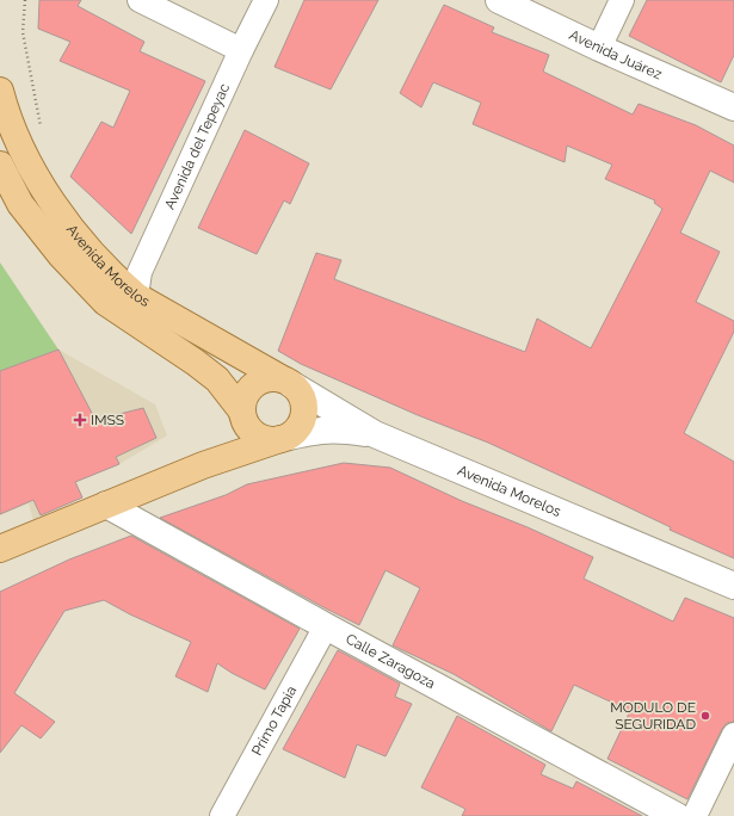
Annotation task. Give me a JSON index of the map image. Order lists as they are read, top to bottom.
{
  "streets": {
    "main road": ["Avenida Morelos"],
    "street": [
      "Avenida Juárez",
      "Avenida del Tepeyac",
      "Calle Zaragoza",
      "Primo Tapia"
    ]
  },
  "crossings": [
    ["Avenida del Tepeyac", "Avenida Morelos"],
    ["Calle Zaragoza", "Primo Tapia"]
  ],
  "places": {
    "health": ["IMSS"],
    "other": ["MODULO DE SEGURIDAD"]
  }
}
